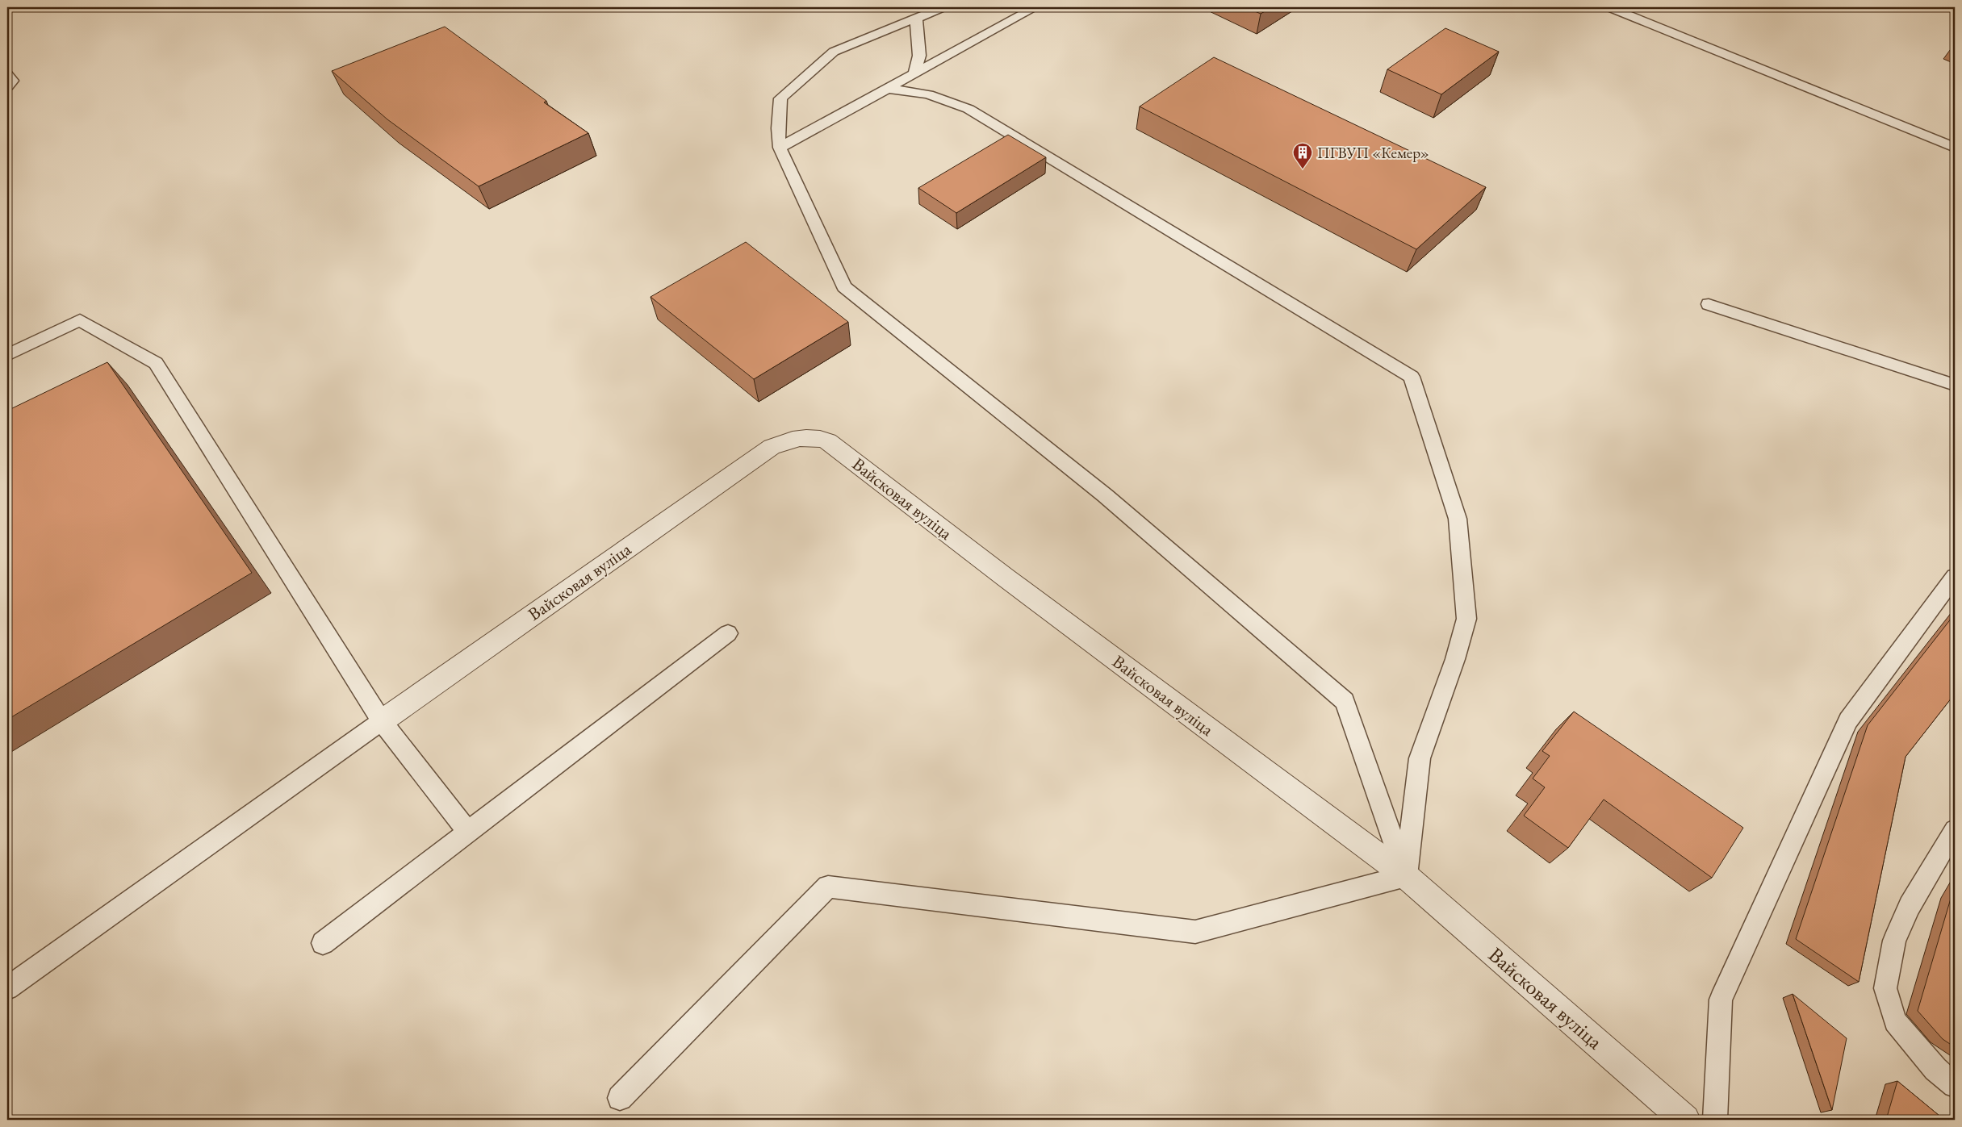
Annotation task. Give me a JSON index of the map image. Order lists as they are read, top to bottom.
{
  "streets": {
    "street": ["Вайсковая вуліца"]
  },
  "places": {
    "building": ["ПГВУП «Кемер»"]
  }
}
